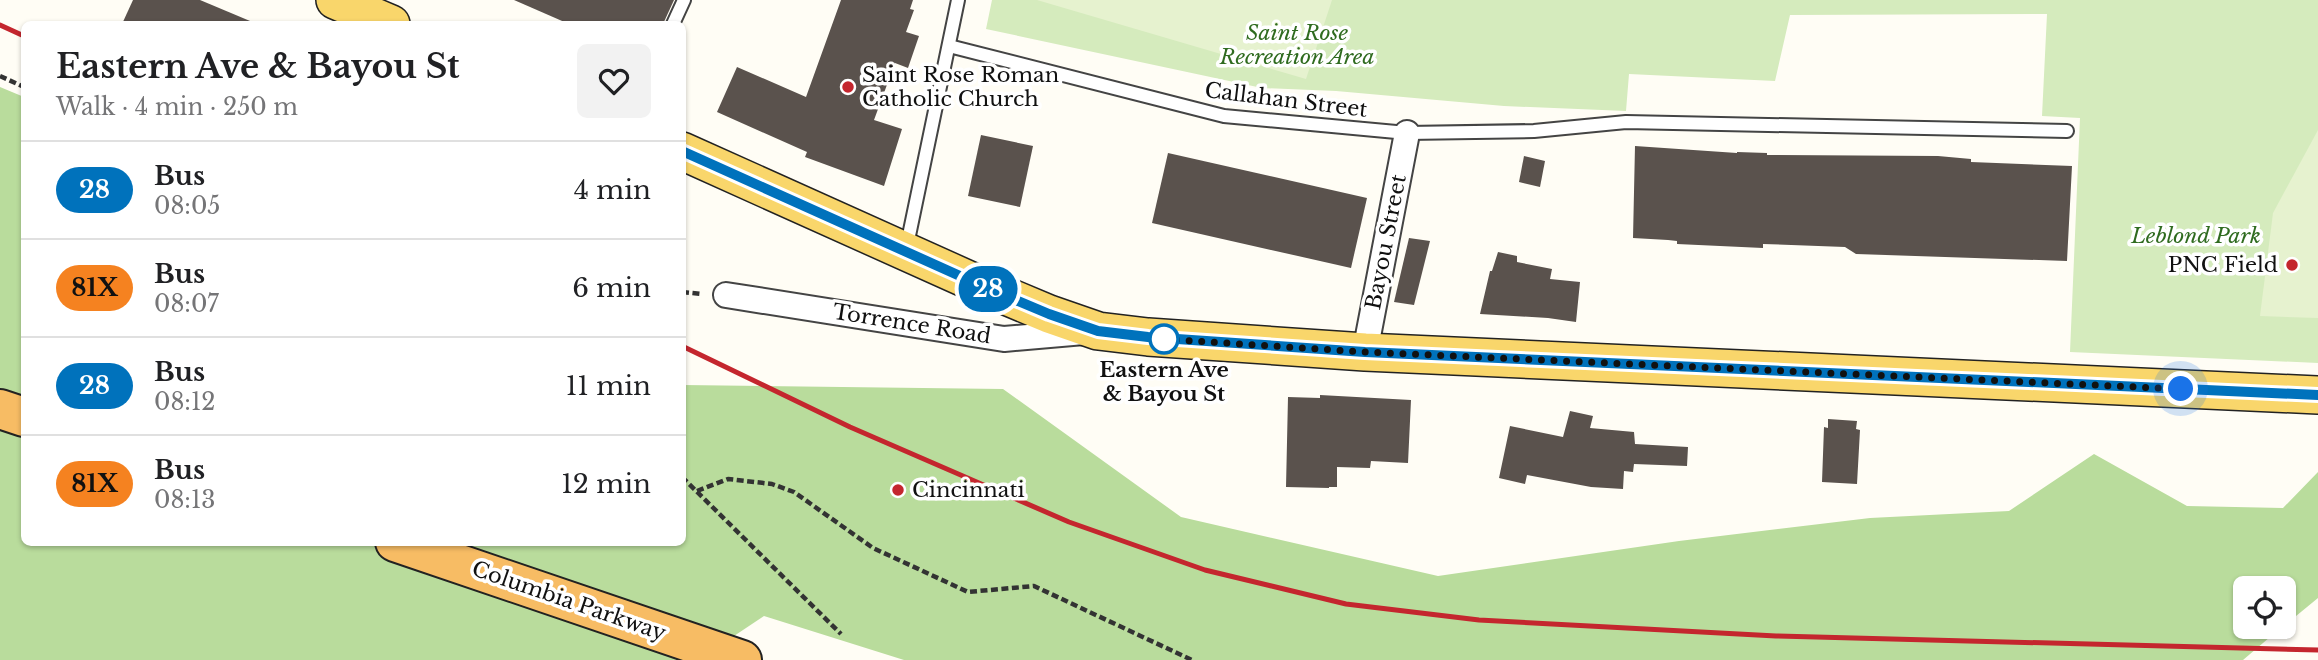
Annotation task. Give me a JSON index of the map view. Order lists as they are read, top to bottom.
{
  "streets": {
    "highway": ["Columbia Parkway"],
    "street": ["Bayou Street", "Torrence Road"],
    "lane": ["Callahan Street"]
  },
  "crossings": [
    ["Callahan Street", "Bayou Street"]
  ],
  "parks": ["Saint Rose Recreation Area", "Leblond Park"],
  "places": [
    "Saint Rose Roman Catholic Church",
    "PNC Field",
    "Eastern Ave & Bayou St",
    "Cincinnati"
  ],
  "lines": ["bus line 28"],
  "page": {
    "on_map": "28",
    "heading": ["Eastern Ave & Bayou St", "Walk · 4 min · 250 m"],
    "list": [
      {
        "mark": "28",
        "name": "Bus",
        "note": "08:05",
        "value": "4 min"
      },
      {
        "mark": "81X",
        "name": "Bus",
        "note": "08:07",
        "value": "6 min"
      },
      {
        "mark": "28",
        "name": "Bus",
        "note": "08:12",
        "value": "11 min"
      },
      {
        "mark": "81X",
        "name": "Bus",
        "note": "08:13",
        "value": "12 min"
      }
    ]
  }
}
